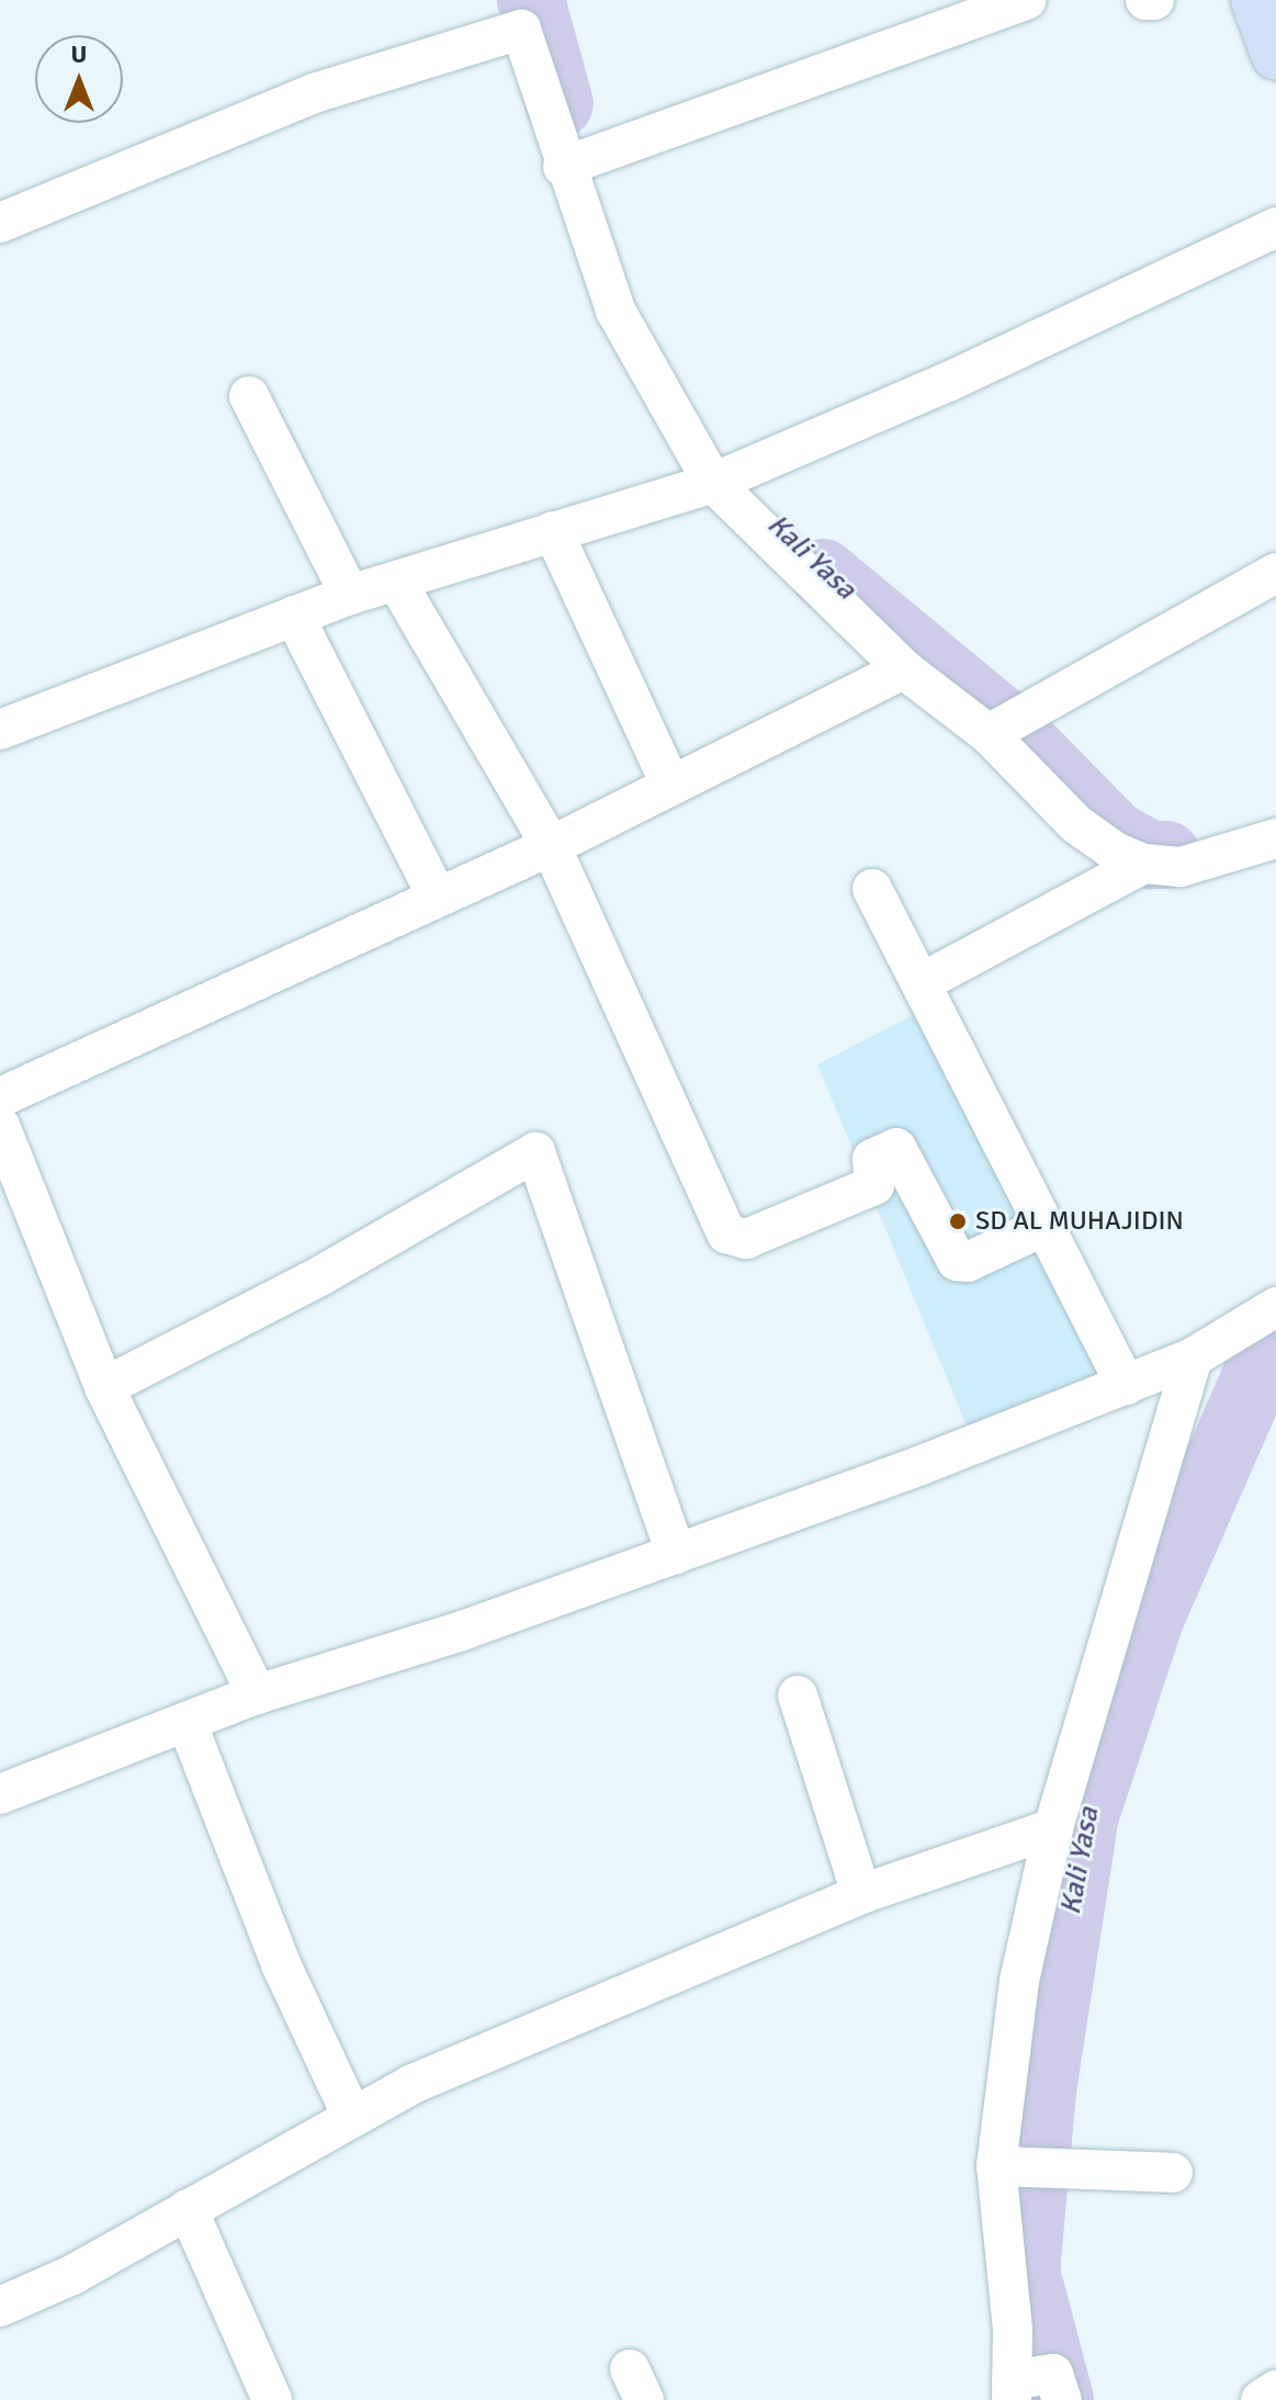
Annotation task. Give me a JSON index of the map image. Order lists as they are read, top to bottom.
{
  "water": ["Kali Yasa"],
  "places": ["SD AL MUHAJIDIN"],
  "north": "top"
}
